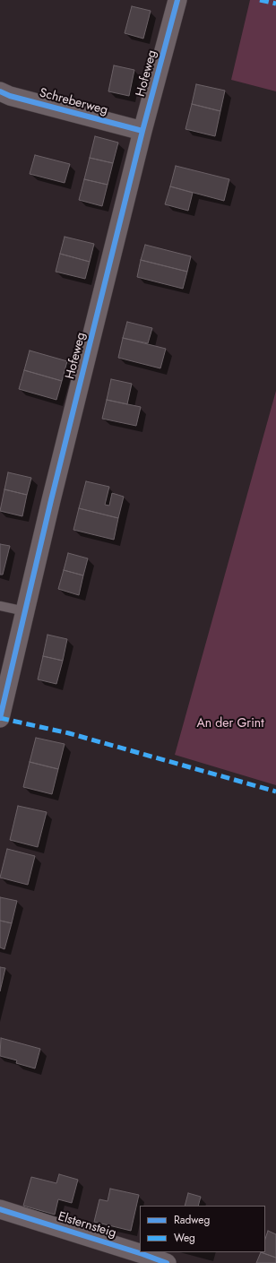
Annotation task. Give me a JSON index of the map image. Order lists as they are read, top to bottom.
{
  "streets": {
    "street": ["Hofeweg", "Schreberweg", "Elsternsteig"]
  },
  "crossings": [
    ["Hofeweg", "Schreberweg"]
  ],
  "parks": ["An der Grint"],
  "legend": ["Radweg", "Weg"]
}
